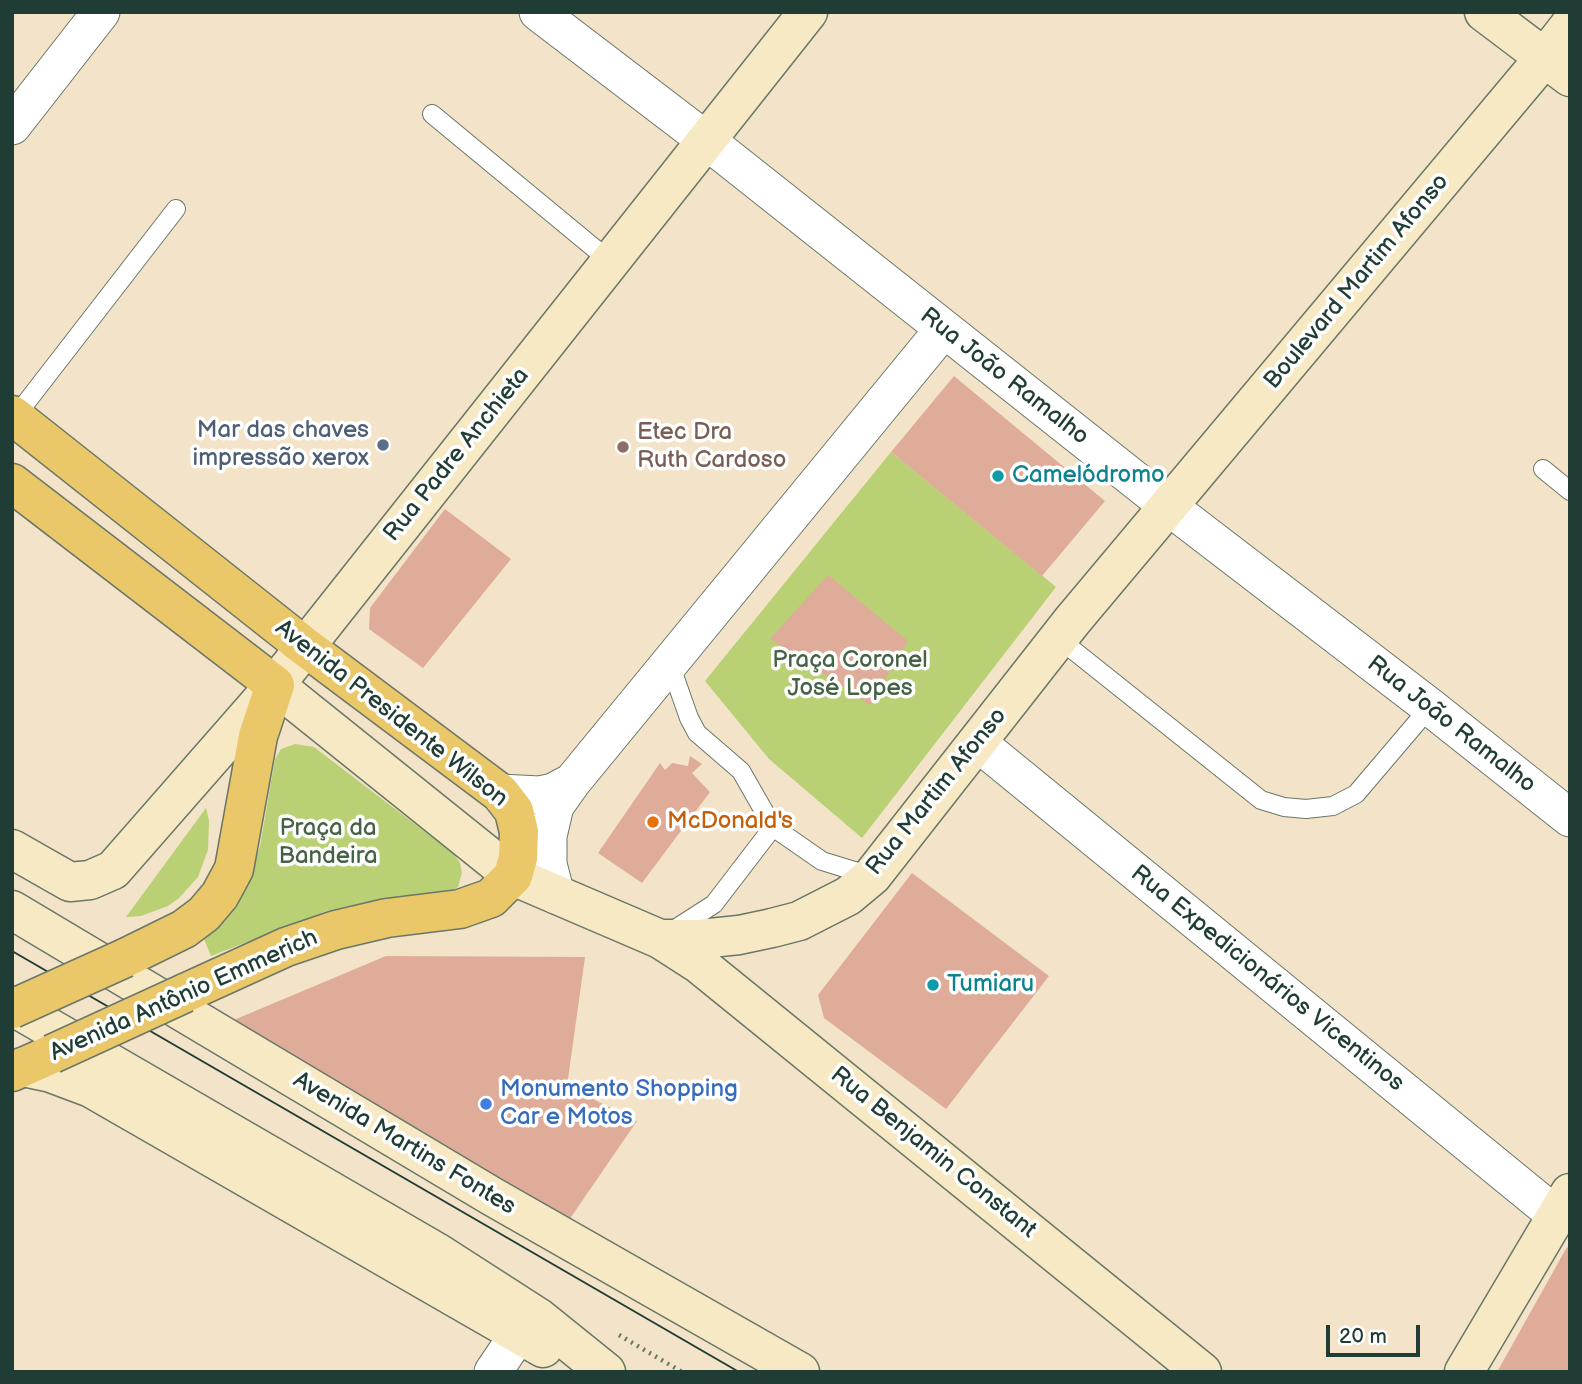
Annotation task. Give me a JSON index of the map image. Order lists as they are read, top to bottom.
{
  "streets": {
    "main road": [
      "Boulevard Martim Afonso",
      "Rua Padre Anchieta",
      "Avenida Presidente Wilson",
      "Rua Martim Afonso",
      "Avenida Antônio Emmerich",
      "Avenida Martins Fontes",
      "Rua Benjamin Constant"
    ],
    "street": ["Rua João Ramalho", "Rua Expedicionários Vicentinos"]
  },
  "crossings": [
    ["Boulevard Martim Afonso", "Rua João Ramalho"],
    ["Boulevard Martim Afonso", "Rua Martim Afonso"],
    ["Rua João Ramalho", "Rua Padre Anchieta"],
    ["Rua João Ramalho", "Rua Martim Afonso"],
    ["Rua Padre Anchieta", "Avenida Presidente Wilson"],
    ["Avenida Presidente Wilson", "Rua Martim Afonso"],
    ["Avenida Presidente Wilson", "Avenida Antônio Emmerich"],
    ["Rua Martim Afonso", "Rua Expedicionários Vicentinos"],
    ["Rua Martim Afonso", "Avenida Antônio Emmerich"],
    ["Rua Martim Afonso", "Rua Benjamin Constant"]
  ],
  "parks": ["Praça Coronel José Lopes", "Praça da Bandeira"],
  "places": [
    "Mar das chaves impressão xerox",
    "Etec Dra Ruth Cardoso",
    "Camelódromo",
    "McDonald's",
    "Tumiaru",
    "Monumento Shopping Car e Motos"
  ],
  "scale_bar": "20 m"
}
